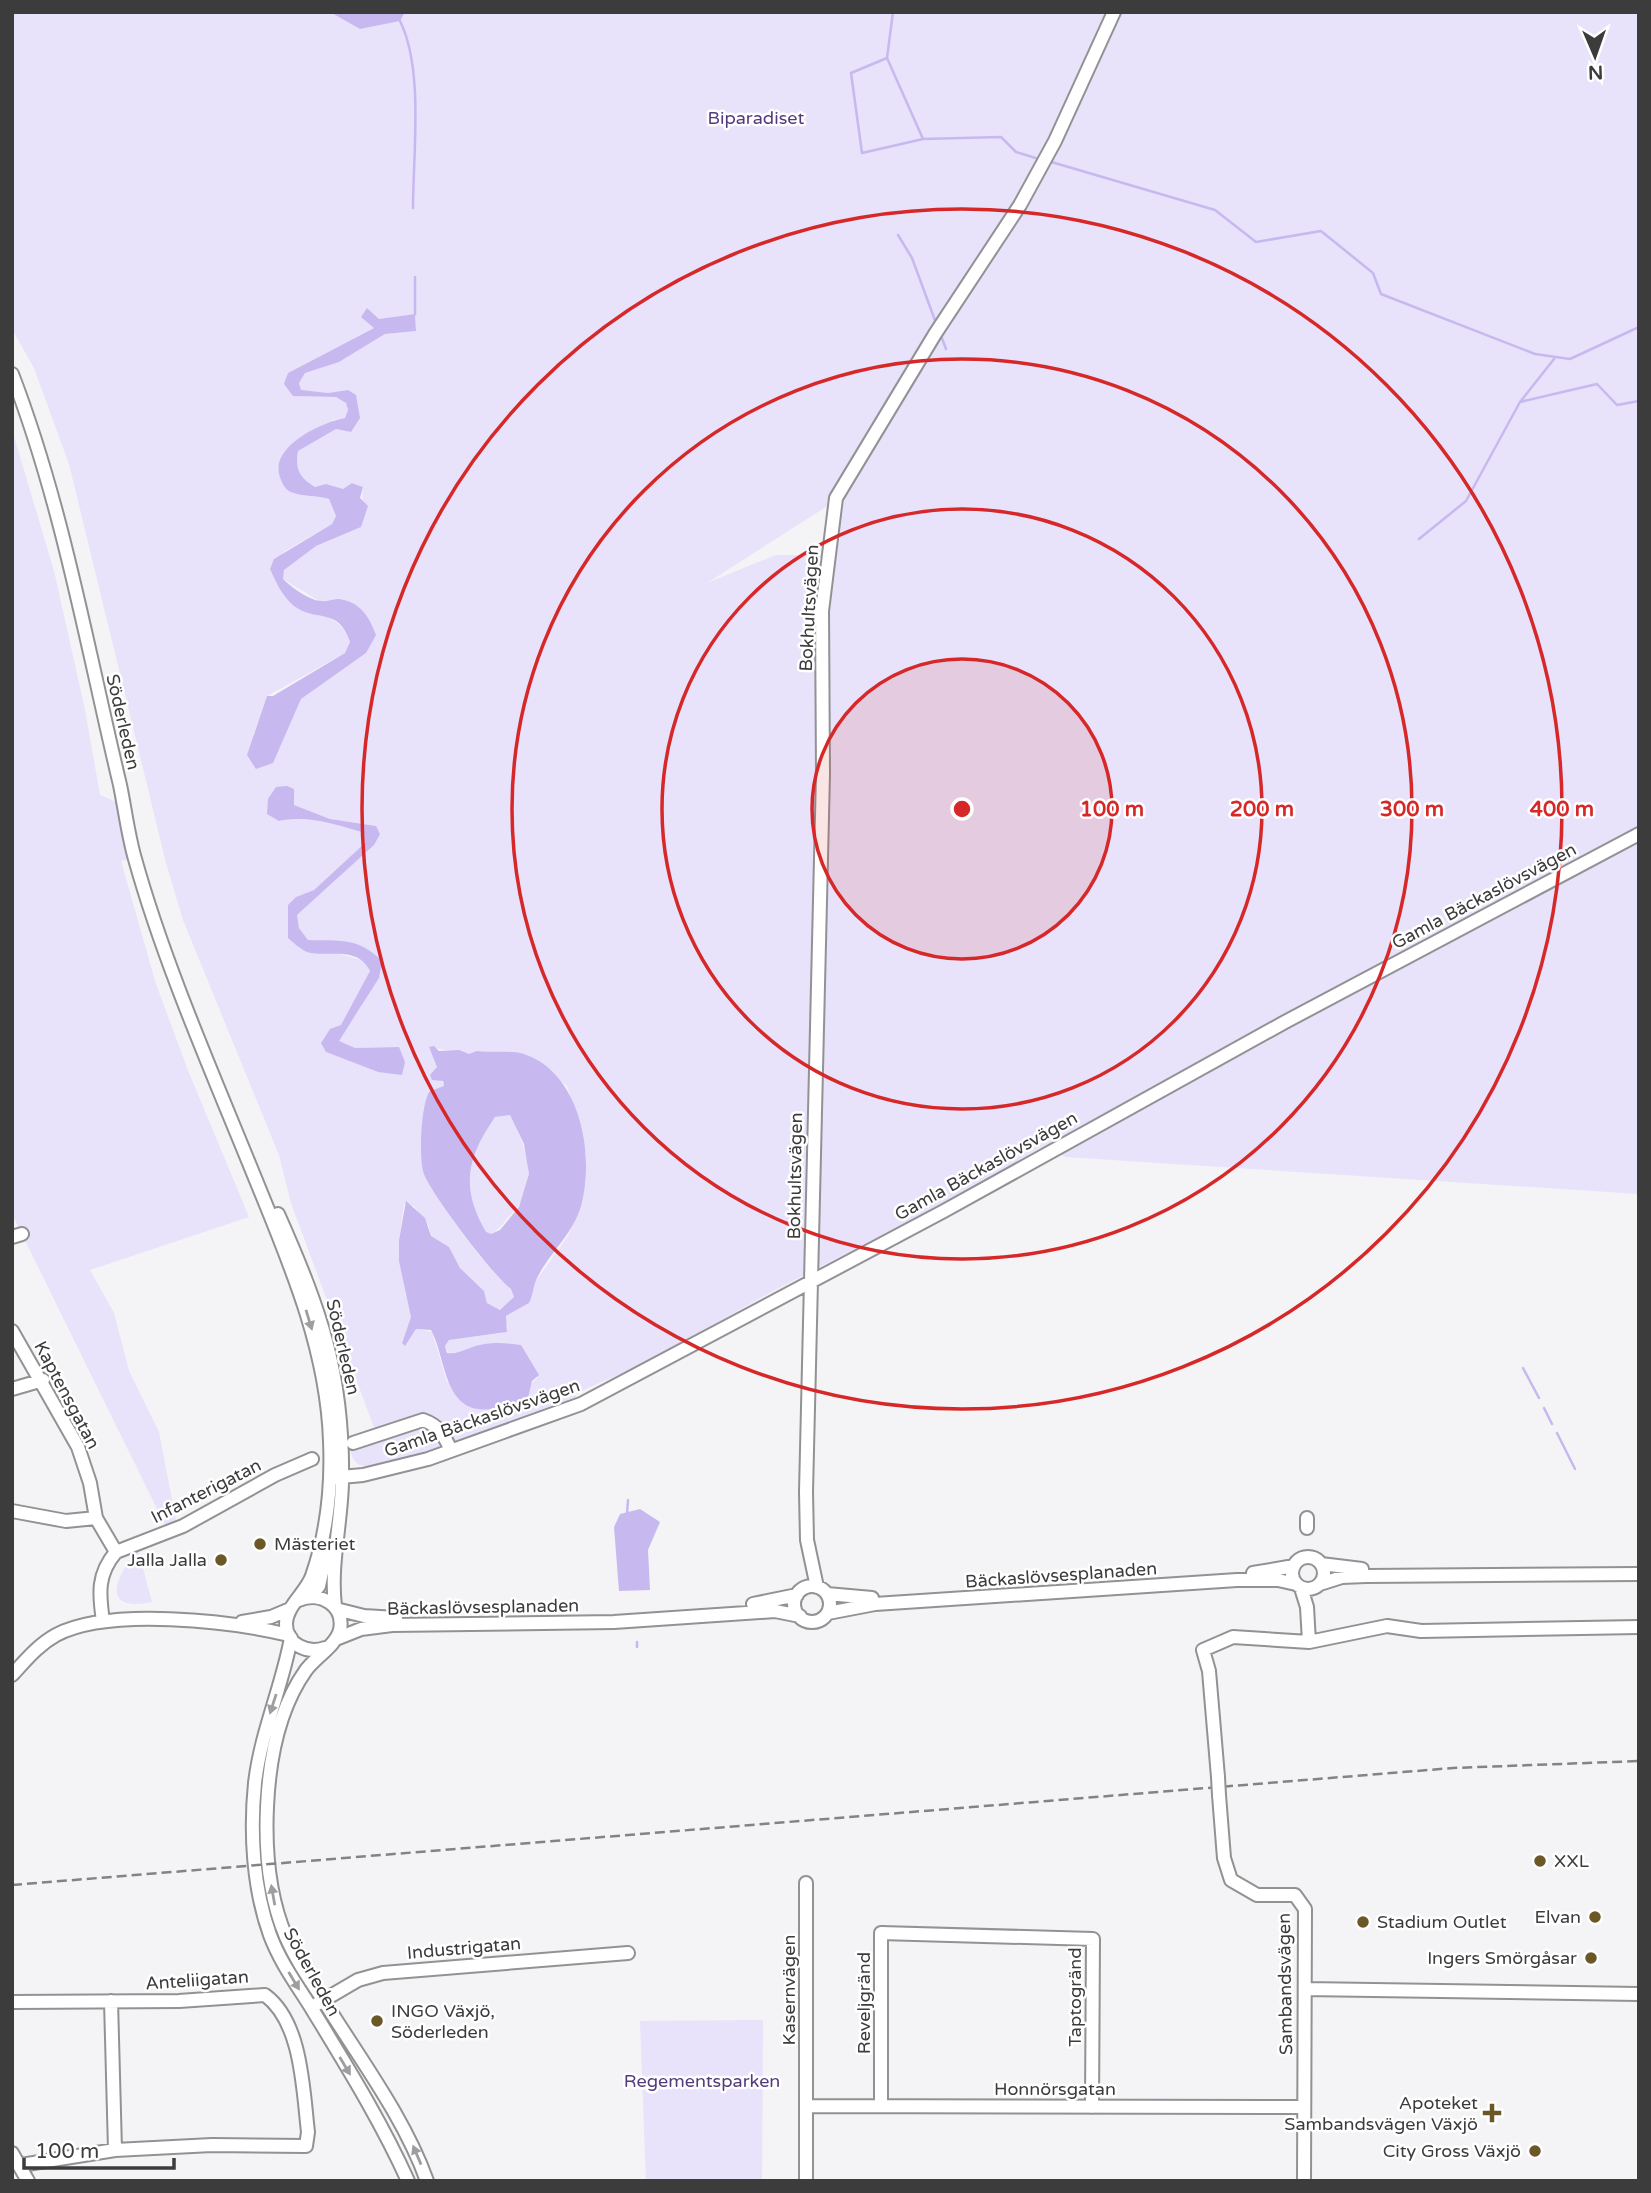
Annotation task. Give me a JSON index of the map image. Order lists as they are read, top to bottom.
{
  "streets": {
    "street": [
      "Bokhultsvägen",
      "Söderleden",
      "Gamla Bäckaslövsvägen",
      "Kaptensgatan",
      "Infanterigatan",
      "Bäckaslövsesplanaden",
      "Industrigatan",
      "Anteliigatan",
      "Sambandsvägen",
      "Kasernvägen",
      "Taptogränd",
      "Reveljgränd",
      "Honnörsgatan"
    ]
  },
  "crossings": [
    ["Bokhultsvägen", "Gamla Bäckaslövsvägen"],
    ["Bokhultsvägen", "Bäckaslövsesplanaden"],
    ["Söderleden", "Gamla Bäckaslövsvägen"],
    ["Söderleden", "Bäckaslövsesplanaden"],
    ["Söderleden", "Industrigatan"],
    ["Sambandsvägen", "Honnörsgatan"],
    ["Kasernvägen", "Honnörsgatan"],
    ["Taptogränd", "Reveljgränd"],
    ["Taptogränd", "Honnörsgatan"],
    ["Reveljgränd", "Honnörsgatan"]
  ],
  "parks": ["Biparadiset", "Regementsparken"],
  "places": {
    "other": [
      "Mästeriet",
      "Jalla Jalla",
      "XXL",
      "Elvan",
      "Stadium Outlet",
      "Ingers Smörgåsar",
      "INGO Växjö, Söderleden",
      "City Gross Växjö"
    ],
    "health": ["Apoteket Sambandsvägen Växjö"]
  },
  "scale_bar": "100 m",
  "north": "bottom",
  "rings": [
    "100 m",
    "200 m",
    "300 m",
    "400 m"
  ]
}
